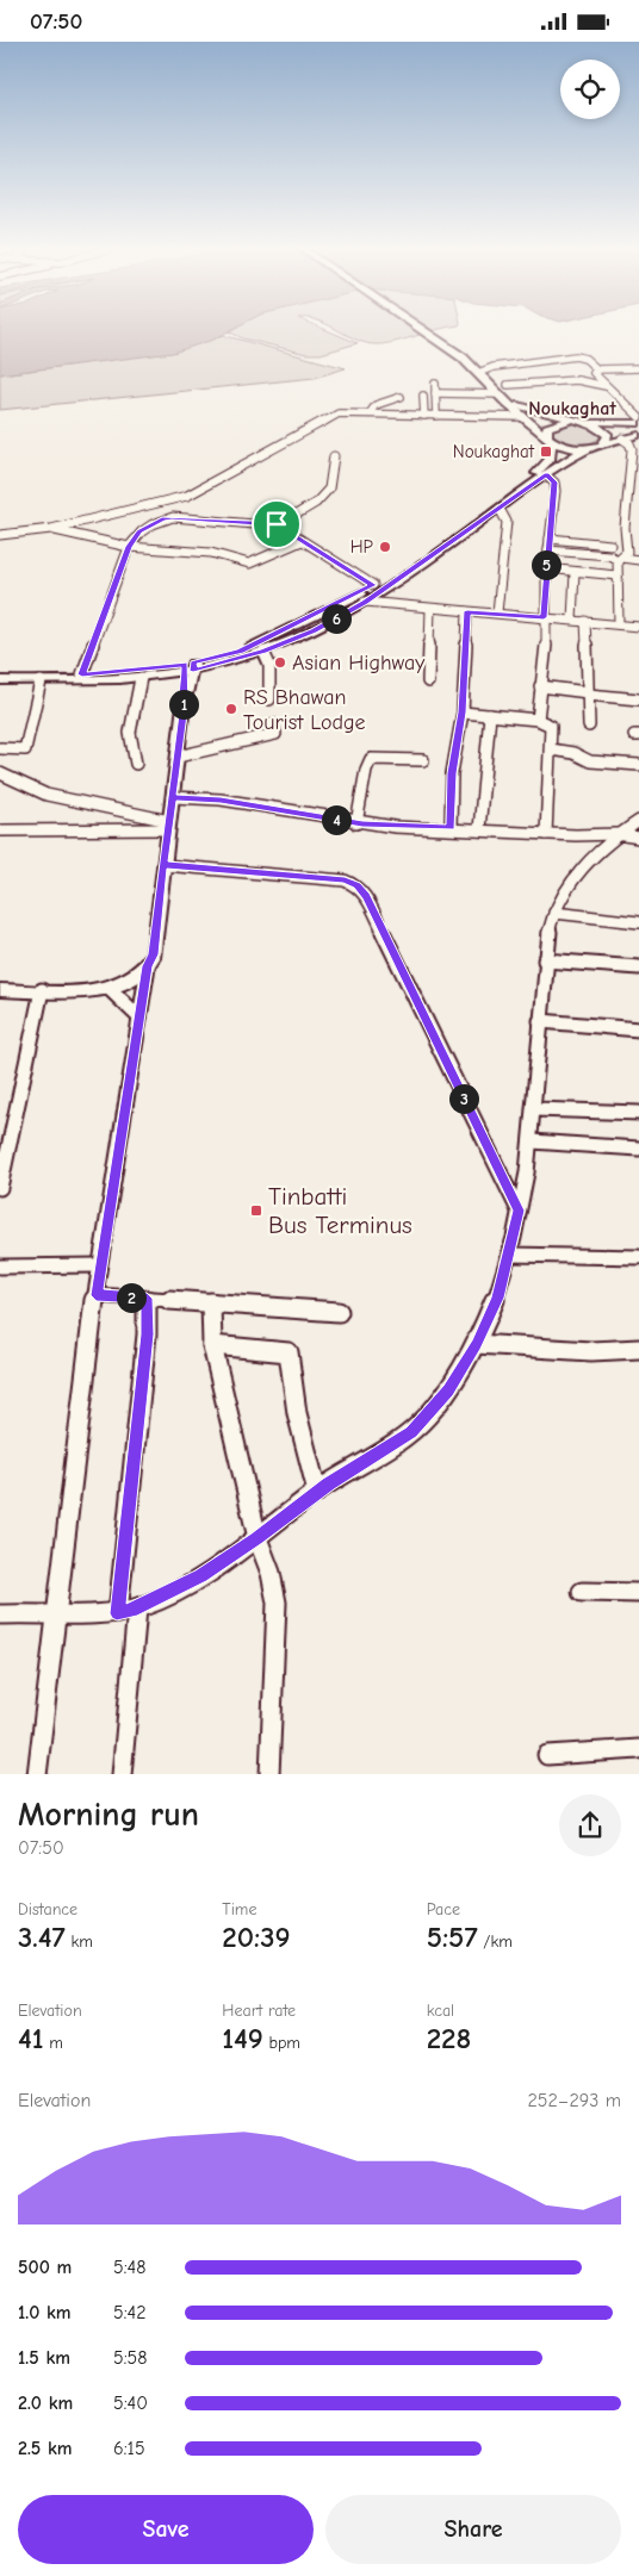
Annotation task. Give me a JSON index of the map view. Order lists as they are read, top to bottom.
{
  "districts": ["Noukaghat"],
  "places": {
    "transit": ["Noukaghat", "Tinbatti Bus Terminus"],
    "other": ["HP", "Asian Highway", "RS Bhawan Tourist Lodge"]
  },
  "page": {
    "status": "07:50",
    "pins": [
      "5",
      "6",
      "1",
      "4",
      "3",
      "2"
    ],
    "heading": ["Morning run", "07:50"],
    "stats": [
      ["Distance", "3.47 km"],
      ["Time", "20:39"],
      ["Pace", "5:57 /km"],
      ["Elevation", "41 m"],
      ["Heart rate", "149 bpm"],
      ["kcal", "228"]
    ],
    "chart": ["Elevation", "252–293 m"],
    "list": [
      {
        "name": "500 m",
        "note": "5:48"
      },
      {
        "name": "1.0 km",
        "note": "5:42"
      },
      {
        "name": "1.5 km",
        "note": "5:58"
      },
      {
        "name": "2.0 km",
        "note": "5:40"
      },
      {
        "name": "2.5 km",
        "note": "6:15"
      }
    ],
    "buttons": ["Save", "Share"]
  }
}
